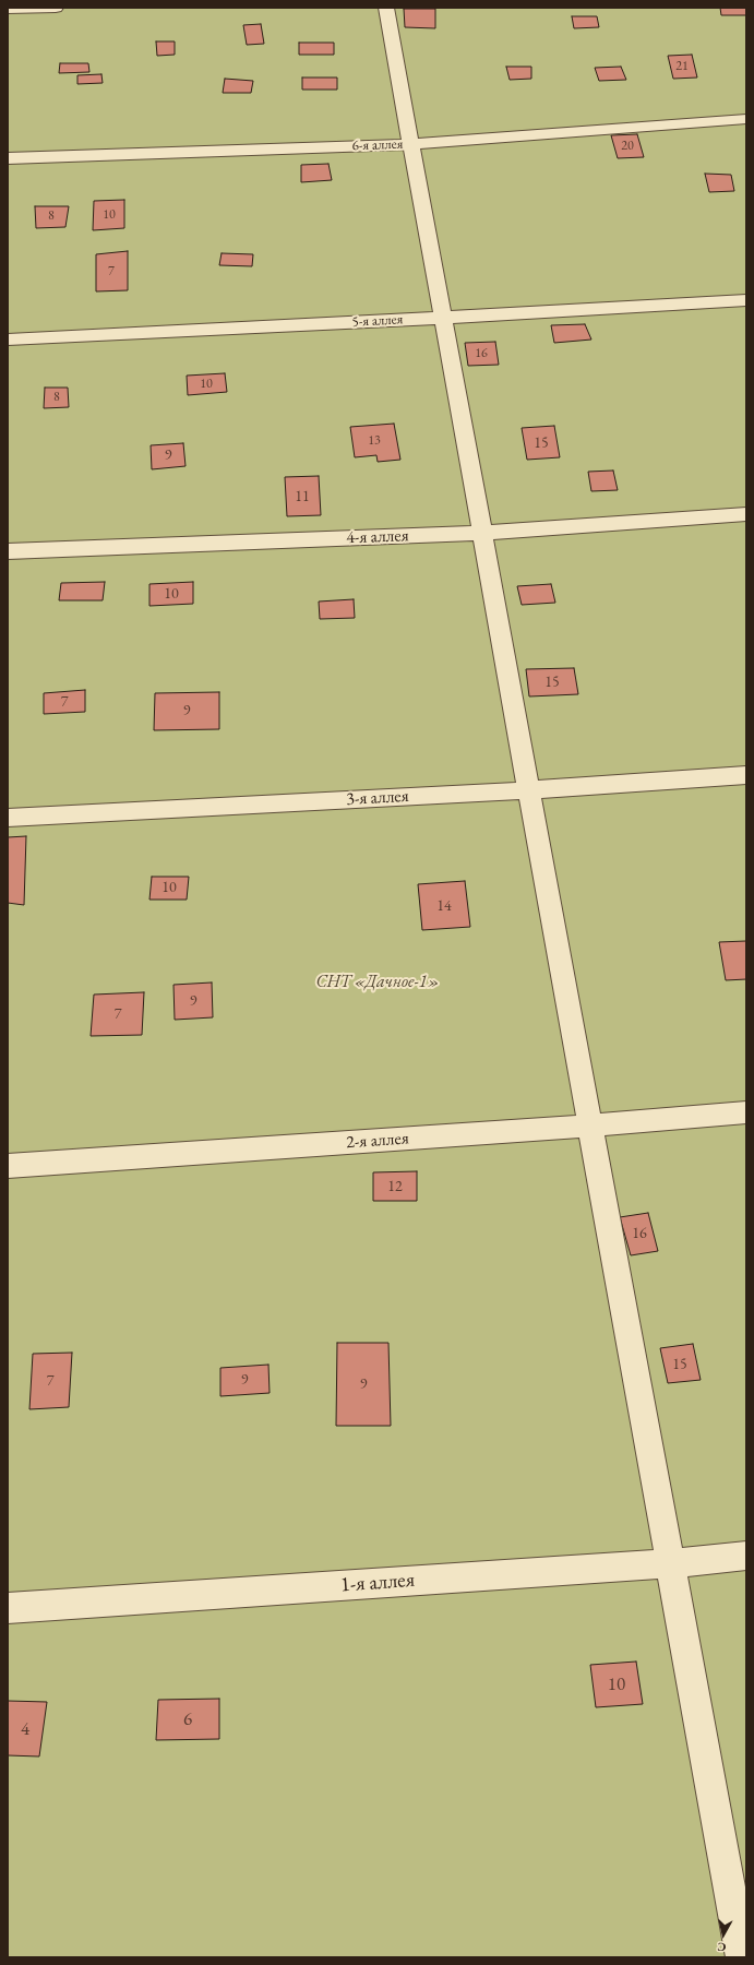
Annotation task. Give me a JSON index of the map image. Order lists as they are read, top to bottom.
{
  "streets": {
    "lane": [
      "6-я аллея",
      "5-я аллея",
      "4-я аллея",
      "3-я аллея",
      "2-я аллея",
      "1-я аллея"
    ]
  },
  "parks": ["СНТ «Дачное-1»"],
  "house_numbers": [
    "21",
    "20",
    "10",
    "8",
    "7",
    "16",
    "10",
    "8",
    "13",
    "15",
    "9",
    "11",
    "10",
    "15",
    "7",
    "9",
    "10",
    "14",
    "9",
    "7",
    "12",
    "16",
    "15",
    "9",
    "7",
    "9",
    "10",
    "6",
    "4"
  ],
  "north": "bottom"
}
